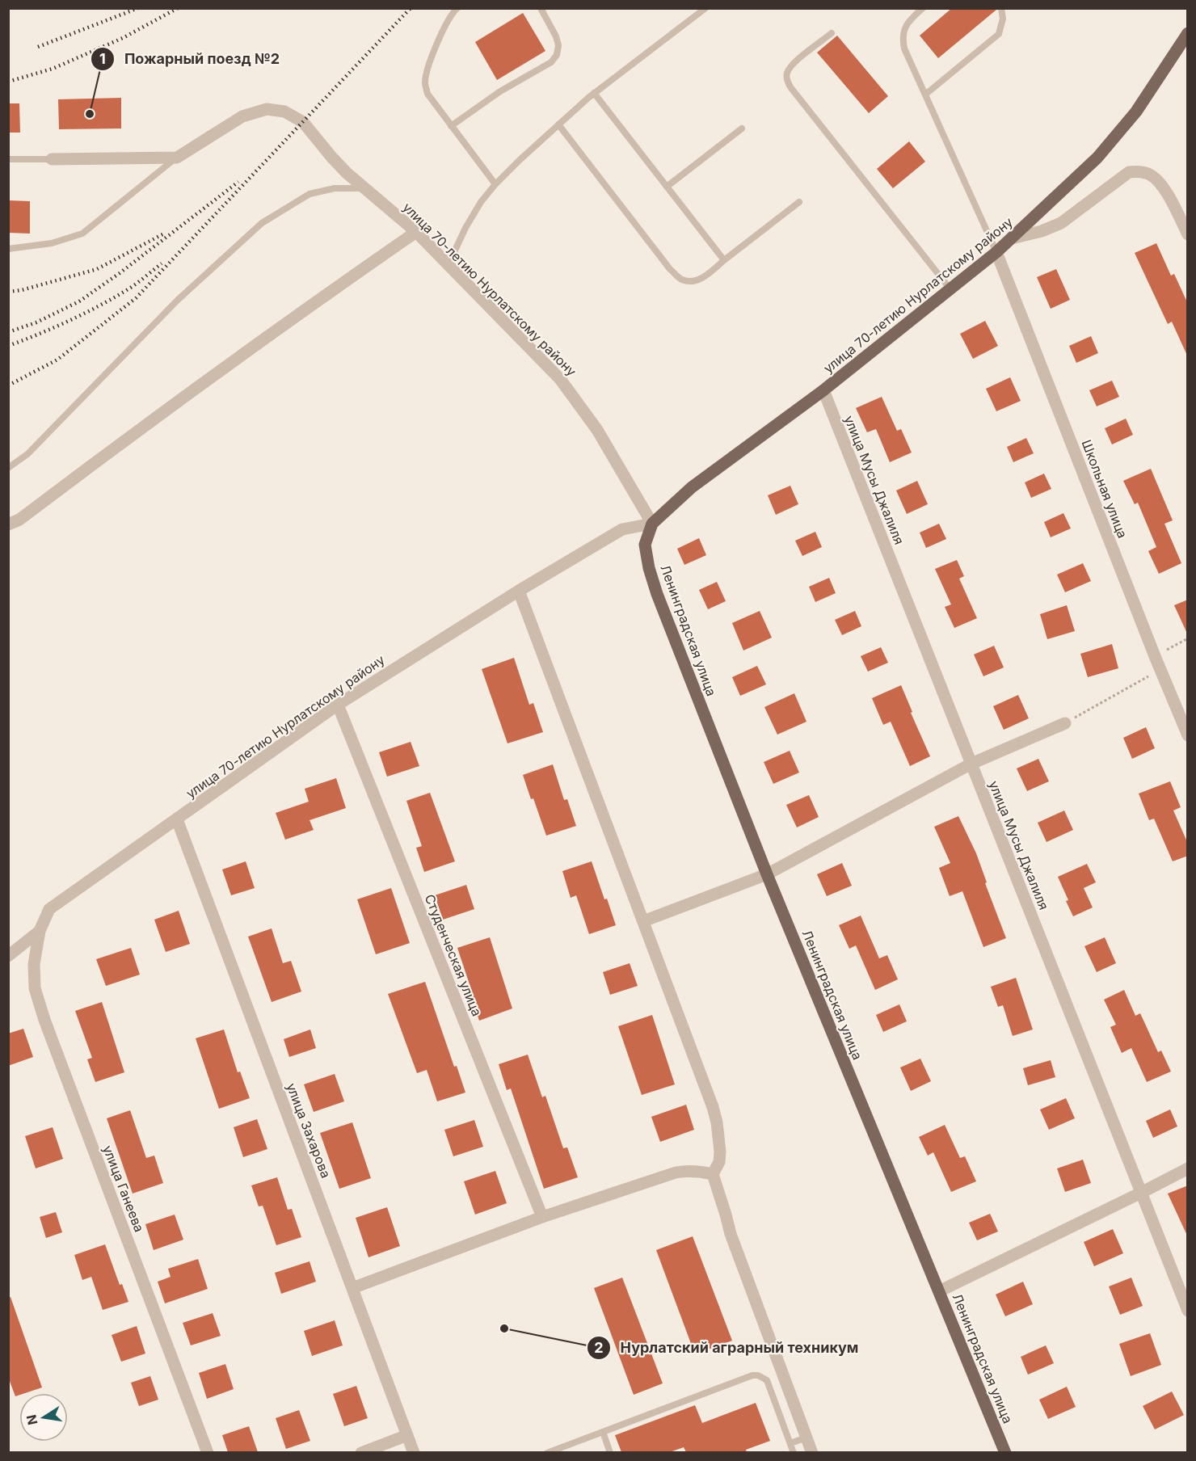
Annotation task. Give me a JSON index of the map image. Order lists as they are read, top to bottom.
{
  "streets": {
    "main road": ["улица 70-летию Нурлатскому району", "Ленинградская улица"],
    "street": [
      "улица Мусы Джалиля",
      "Школьная улица",
      "Студенческая улица",
      "улица Захарова",
      "улица Ганеева"
    ]
  },
  "crossings": [
    ["улица 70-летию Нурлатскому району", "улица Мусы Джалиля"],
    ["улица 70-летию Нурлатскому району", "Школьная улица"],
    ["улица 70-летию Нурлатскому району", "Ленинградская улица"],
    ["улица 70-летию Нурлатскому району", "Студенческая улица"],
    ["улица 70-летию Нурлатскому району", "улица Захарова"],
    ["улица 70-летию Нурлатскому району", "улица Ганеева"]
  ],
  "places": ["Пожарный поезд №2", "Нурлатский аграрный техникум"],
  "north": "left"
}
